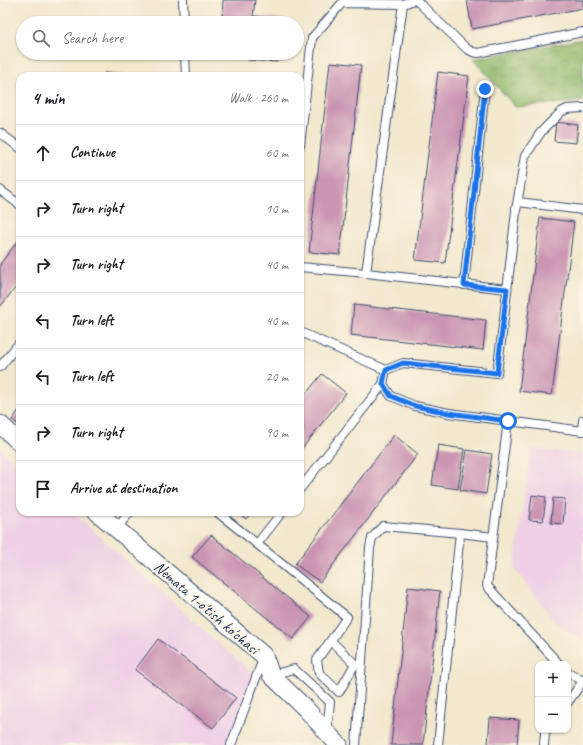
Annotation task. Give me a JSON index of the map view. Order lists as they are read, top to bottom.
{
  "streets": {
    "street": ["Nemata 1-o'tish ko'chasi"]
  },
  "page": {
    "search": "Search here",
    "heading": ["4 min", "Walk · 260 m"],
    "list": [
      ["Continue", "60 m"],
      ["Turn right", "10 m"],
      ["Turn right", "40 m"],
      ["Turn left", "40 m"],
      ["Turn left", "20 m"],
      ["Turn right", "90 m"],
      "Arrive at destination"
    ],
    "map_buttons": ["+", "−"]
  }
}
